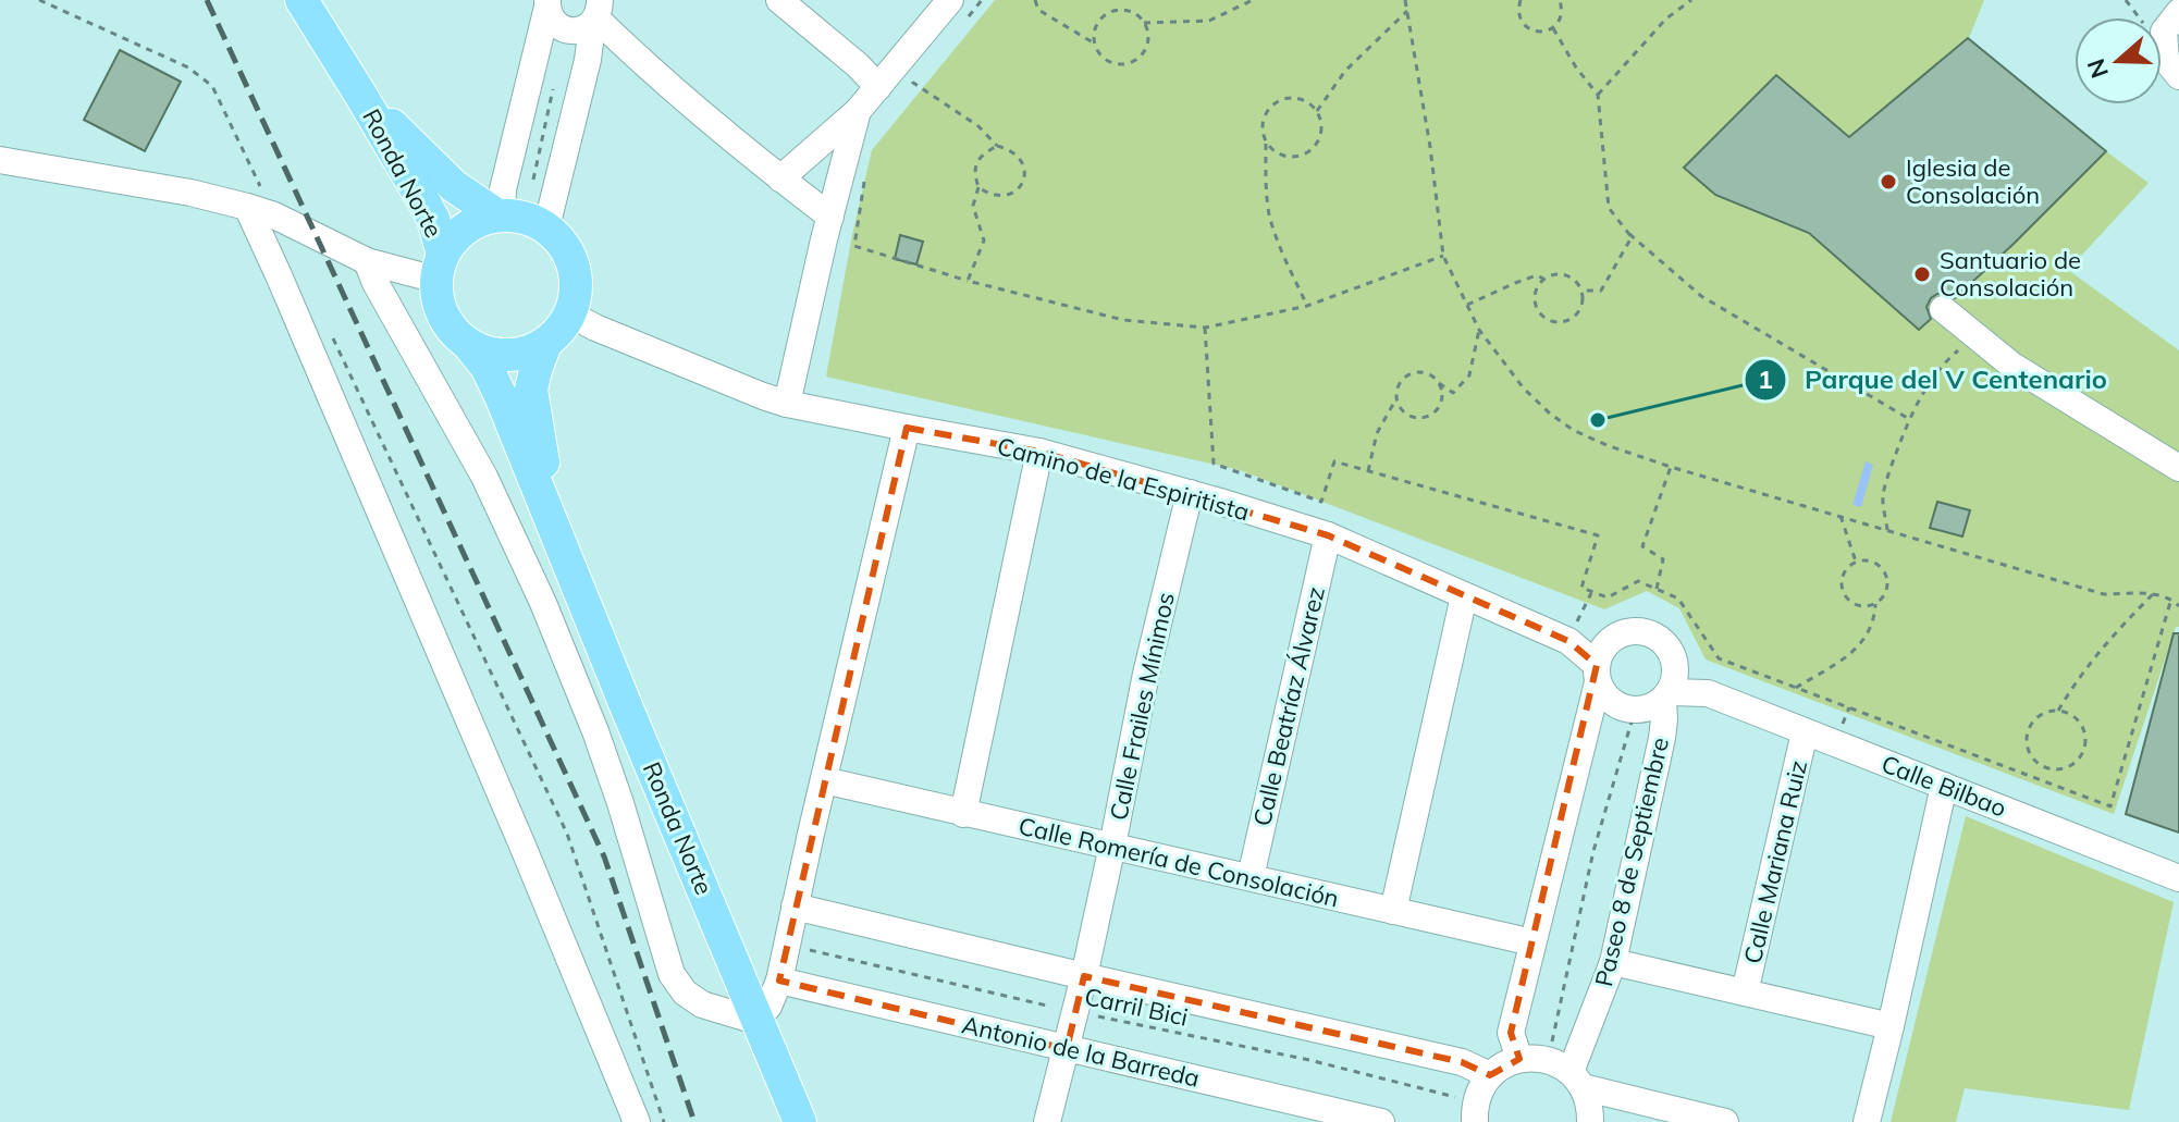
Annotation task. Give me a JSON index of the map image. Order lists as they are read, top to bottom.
{
  "streets": {
    "main road": ["Ronda Norte"],
    "street": [
      "Camino de la Espiritista",
      "Calle Frailes Mínimos",
      "Calle Beatríaz Álvarez",
      "Calle Bilbao",
      "Calle Romería de Consolación",
      "Paseo 8 de Septiembre",
      "Calle Mariana Ruiz",
      "Antonio de la Barreda"
    ],
    "path": ["Carril Bici"]
  },
  "crossings": [
    ["Ronda Norte", "Camino de la Espiritista"],
    ["Camino de la Espiritista", "Calle Frailes Mínimos"],
    ["Camino de la Espiritista", "Calle Beatríaz Álvarez"],
    ["Camino de la Espiritista", "Calle Bilbao"],
    ["Camino de la Espiritista", "Paseo 8 de Septiembre"],
    ["Calle Frailes Mínimos", "Calle Romería de Consolación"],
    ["Calle Frailes Mínimos", "Carril Bici"],
    ["Calle Frailes Mínimos", "Antonio de la Barreda"],
    ["Calle Beatríaz Álvarez", "Calle Romería de Consolación"],
    ["Calle Bilbao", "Paseo 8 de Septiembre"],
    ["Calle Bilbao", "Calle Mariana Ruiz"]
  ],
  "places": ["Iglesia de Consolación", "Santuario de Consolación", "Parque del V Centenario"],
  "north": "left"
}
